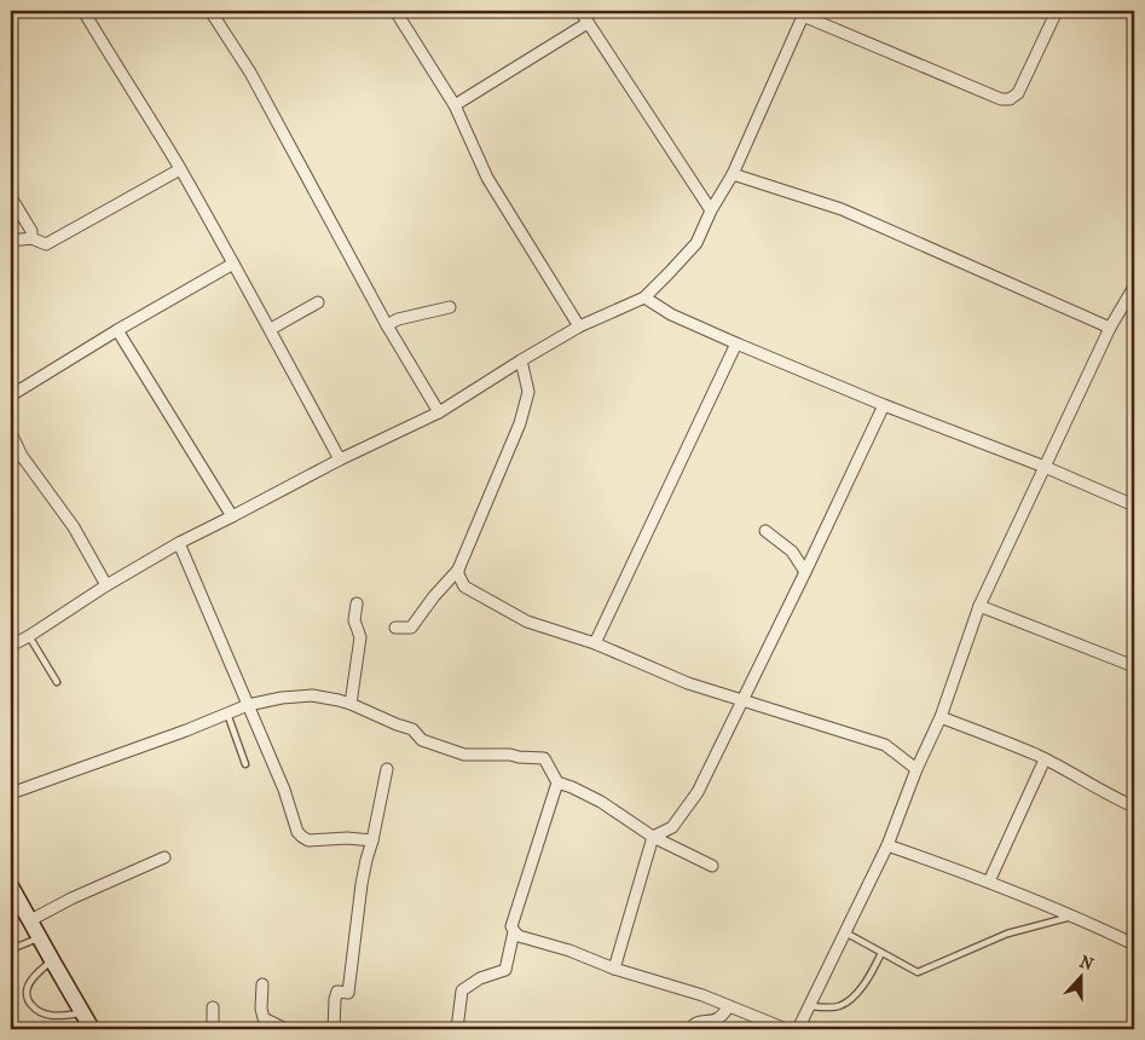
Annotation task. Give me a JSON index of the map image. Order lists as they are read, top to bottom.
{
  "north": "top"
}
